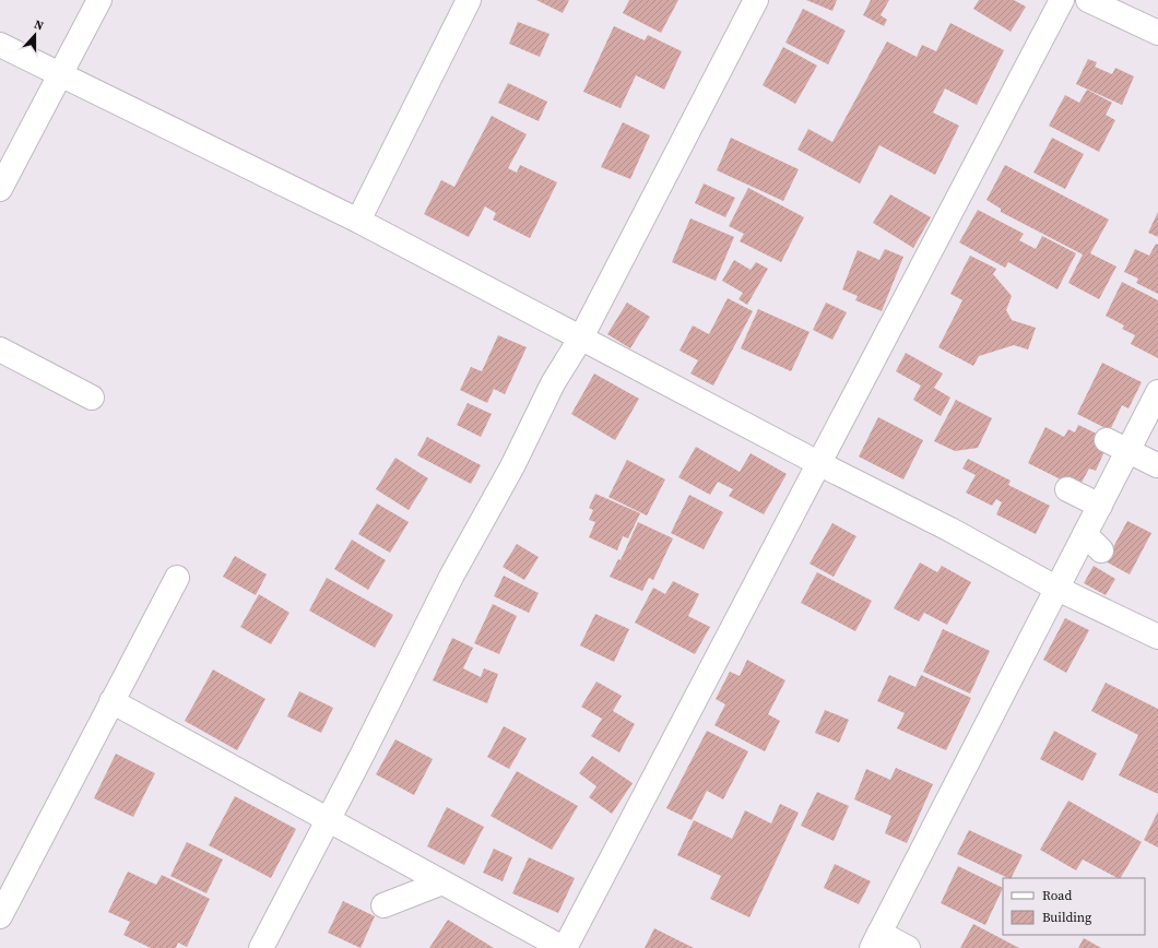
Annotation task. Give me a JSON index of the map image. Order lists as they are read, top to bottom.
{
  "legend": ["Road", "Building"],
  "north": "top"
}
